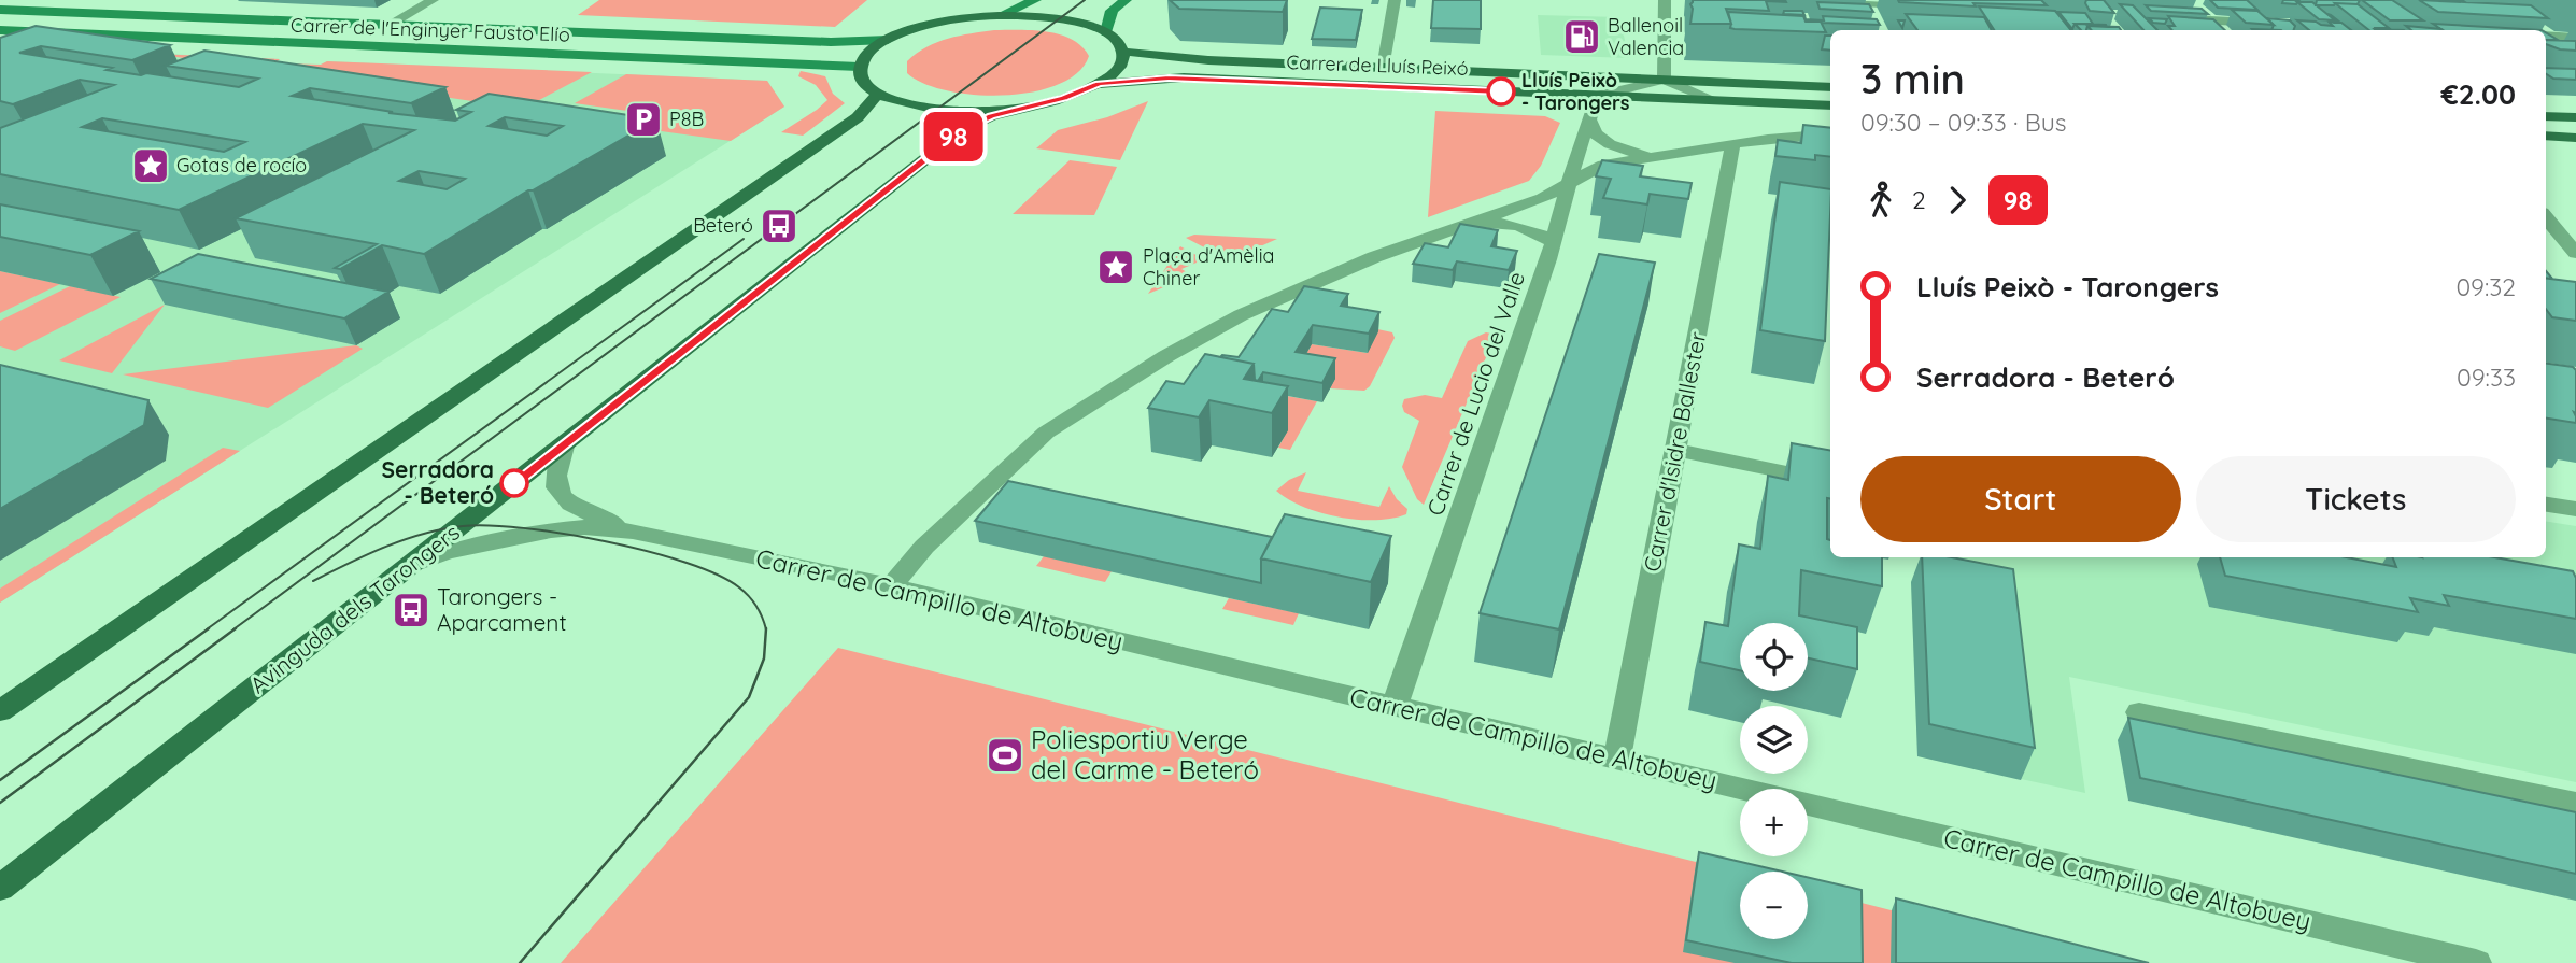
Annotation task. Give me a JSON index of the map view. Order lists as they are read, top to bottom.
{
  "streets": {
    "main road": ["Carrer de l'Enginyer Fausto Elío", "Carrer de Lluís Peixó", "Avinguda dels Tarongers"],
    "street": ["Carrer de Lucio del Valle", "Carrer d'Isidre Ballester", "Carrer de Campillo de Altobuey"]
  },
  "crossings": [
    ["Carrer de Lluís Peixó", "Carrer de Lucio del Valle"],
    ["Carrer de Lluís Peixó", "Avinguda dels Tarongers"],
    ["Carrer de Lucio del Valle", "Carrer de Campillo de Altobuey"],
    ["Carrer d'Isidre Ballester", "Carrer de Campillo de Altobuey"],
    ["Carrer de Campillo de Altobuey", "Avinguda dels Tarongers"]
  ],
  "places": {
    "fuel station": ["Ballenoil Valencia"],
    "other": ["Lluís Peixò - Tarongers", "Serradora - Beteró"],
    "parking": ["P8B"],
    "place": ["Gotas de rocío", "Plaça d'Amèlia Chiner"],
    "bus stop": ["Beteró", "Tarongers - Aparcament"],
    "sports": ["Poliesportiu Verge del Carme - Beteró"]
  },
  "lines": ["bus line 98"],
  "page": {
    "on_map": "98",
    "heading": ["3 min", "09:30 – 09:33 · Bus", "€2.00"],
    "legs": ["2", "98"],
    "list": [
      {
        "name": "Lluís Peixò - Tarongers",
        "value": "09:32"
      },
      {
        "name": "Serradora - Beteró",
        "value": "09:33"
      }
    ],
    "buttons": ["Start", "Tickets"],
    "map_buttons": ["+", "−"]
  }
}
